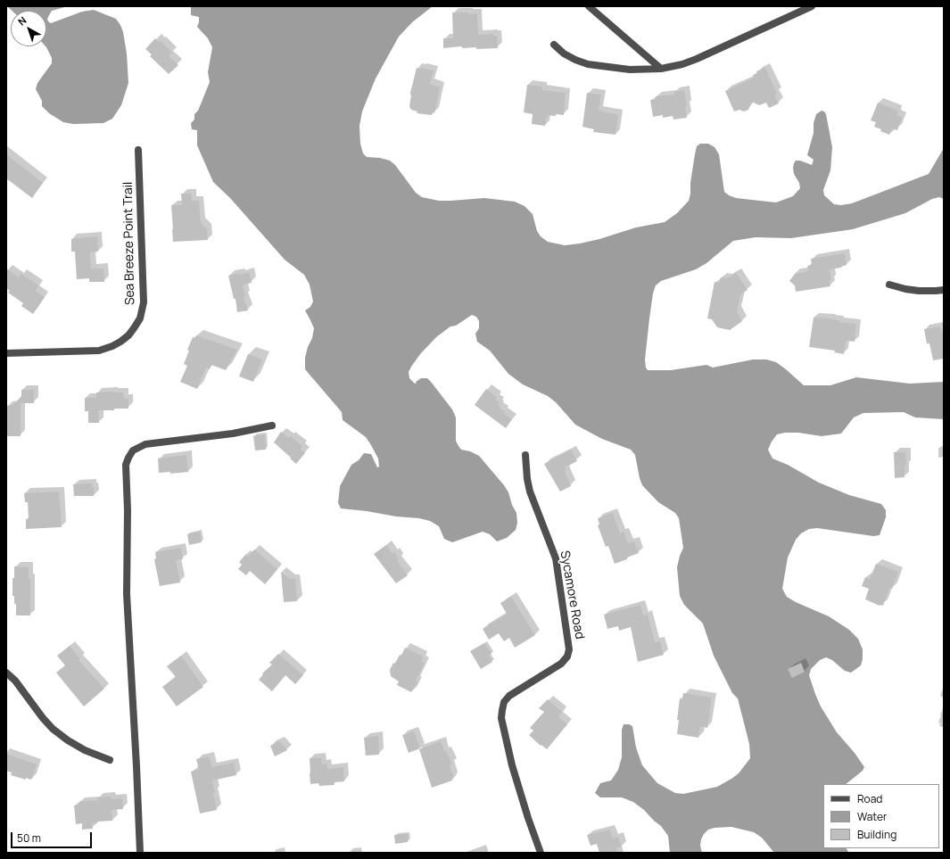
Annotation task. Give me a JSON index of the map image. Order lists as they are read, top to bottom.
{
  "streets": {
    "street": ["Sea Breeze Point Trail", "Sycamore Road"]
  },
  "legend": ["Road", "Water", "Building"],
  "scale_bar": "50 m",
  "north": "top left"
}
